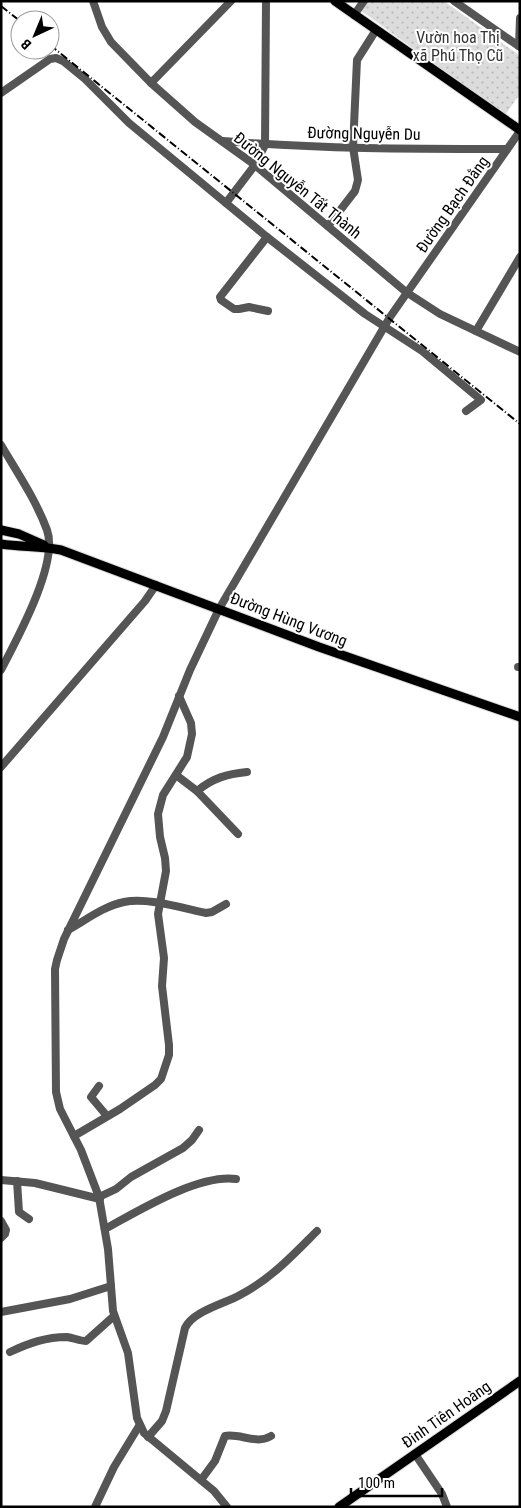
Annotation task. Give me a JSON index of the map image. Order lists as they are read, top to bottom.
{
  "streets": {
    "main road": ["Đường Hùng Vương", "Đinh Tiên Hoàng"],
    "street": ["Đường Nguyễn Du", "Đường Nguyễn Tất Thành", "Đường Bạch Đằng"]
  },
  "crossings": [
    ["Đường Nguyễn Du", "Đường Nguyễn Tất Thành"],
    ["Đường Nguyễn Du", "Đường Bạch Đằng"],
    ["Đường Nguyễn Tất Thành", "Đường Bạch Đằng"],
    ["Đường Bạch Đằng", "Đường Hùng Vương"]
  ],
  "parks": ["Vườn hoa Thị xã Phú Thọ Cũ"],
  "scale_bar": "100 m",
  "north": "bottom left"
}
